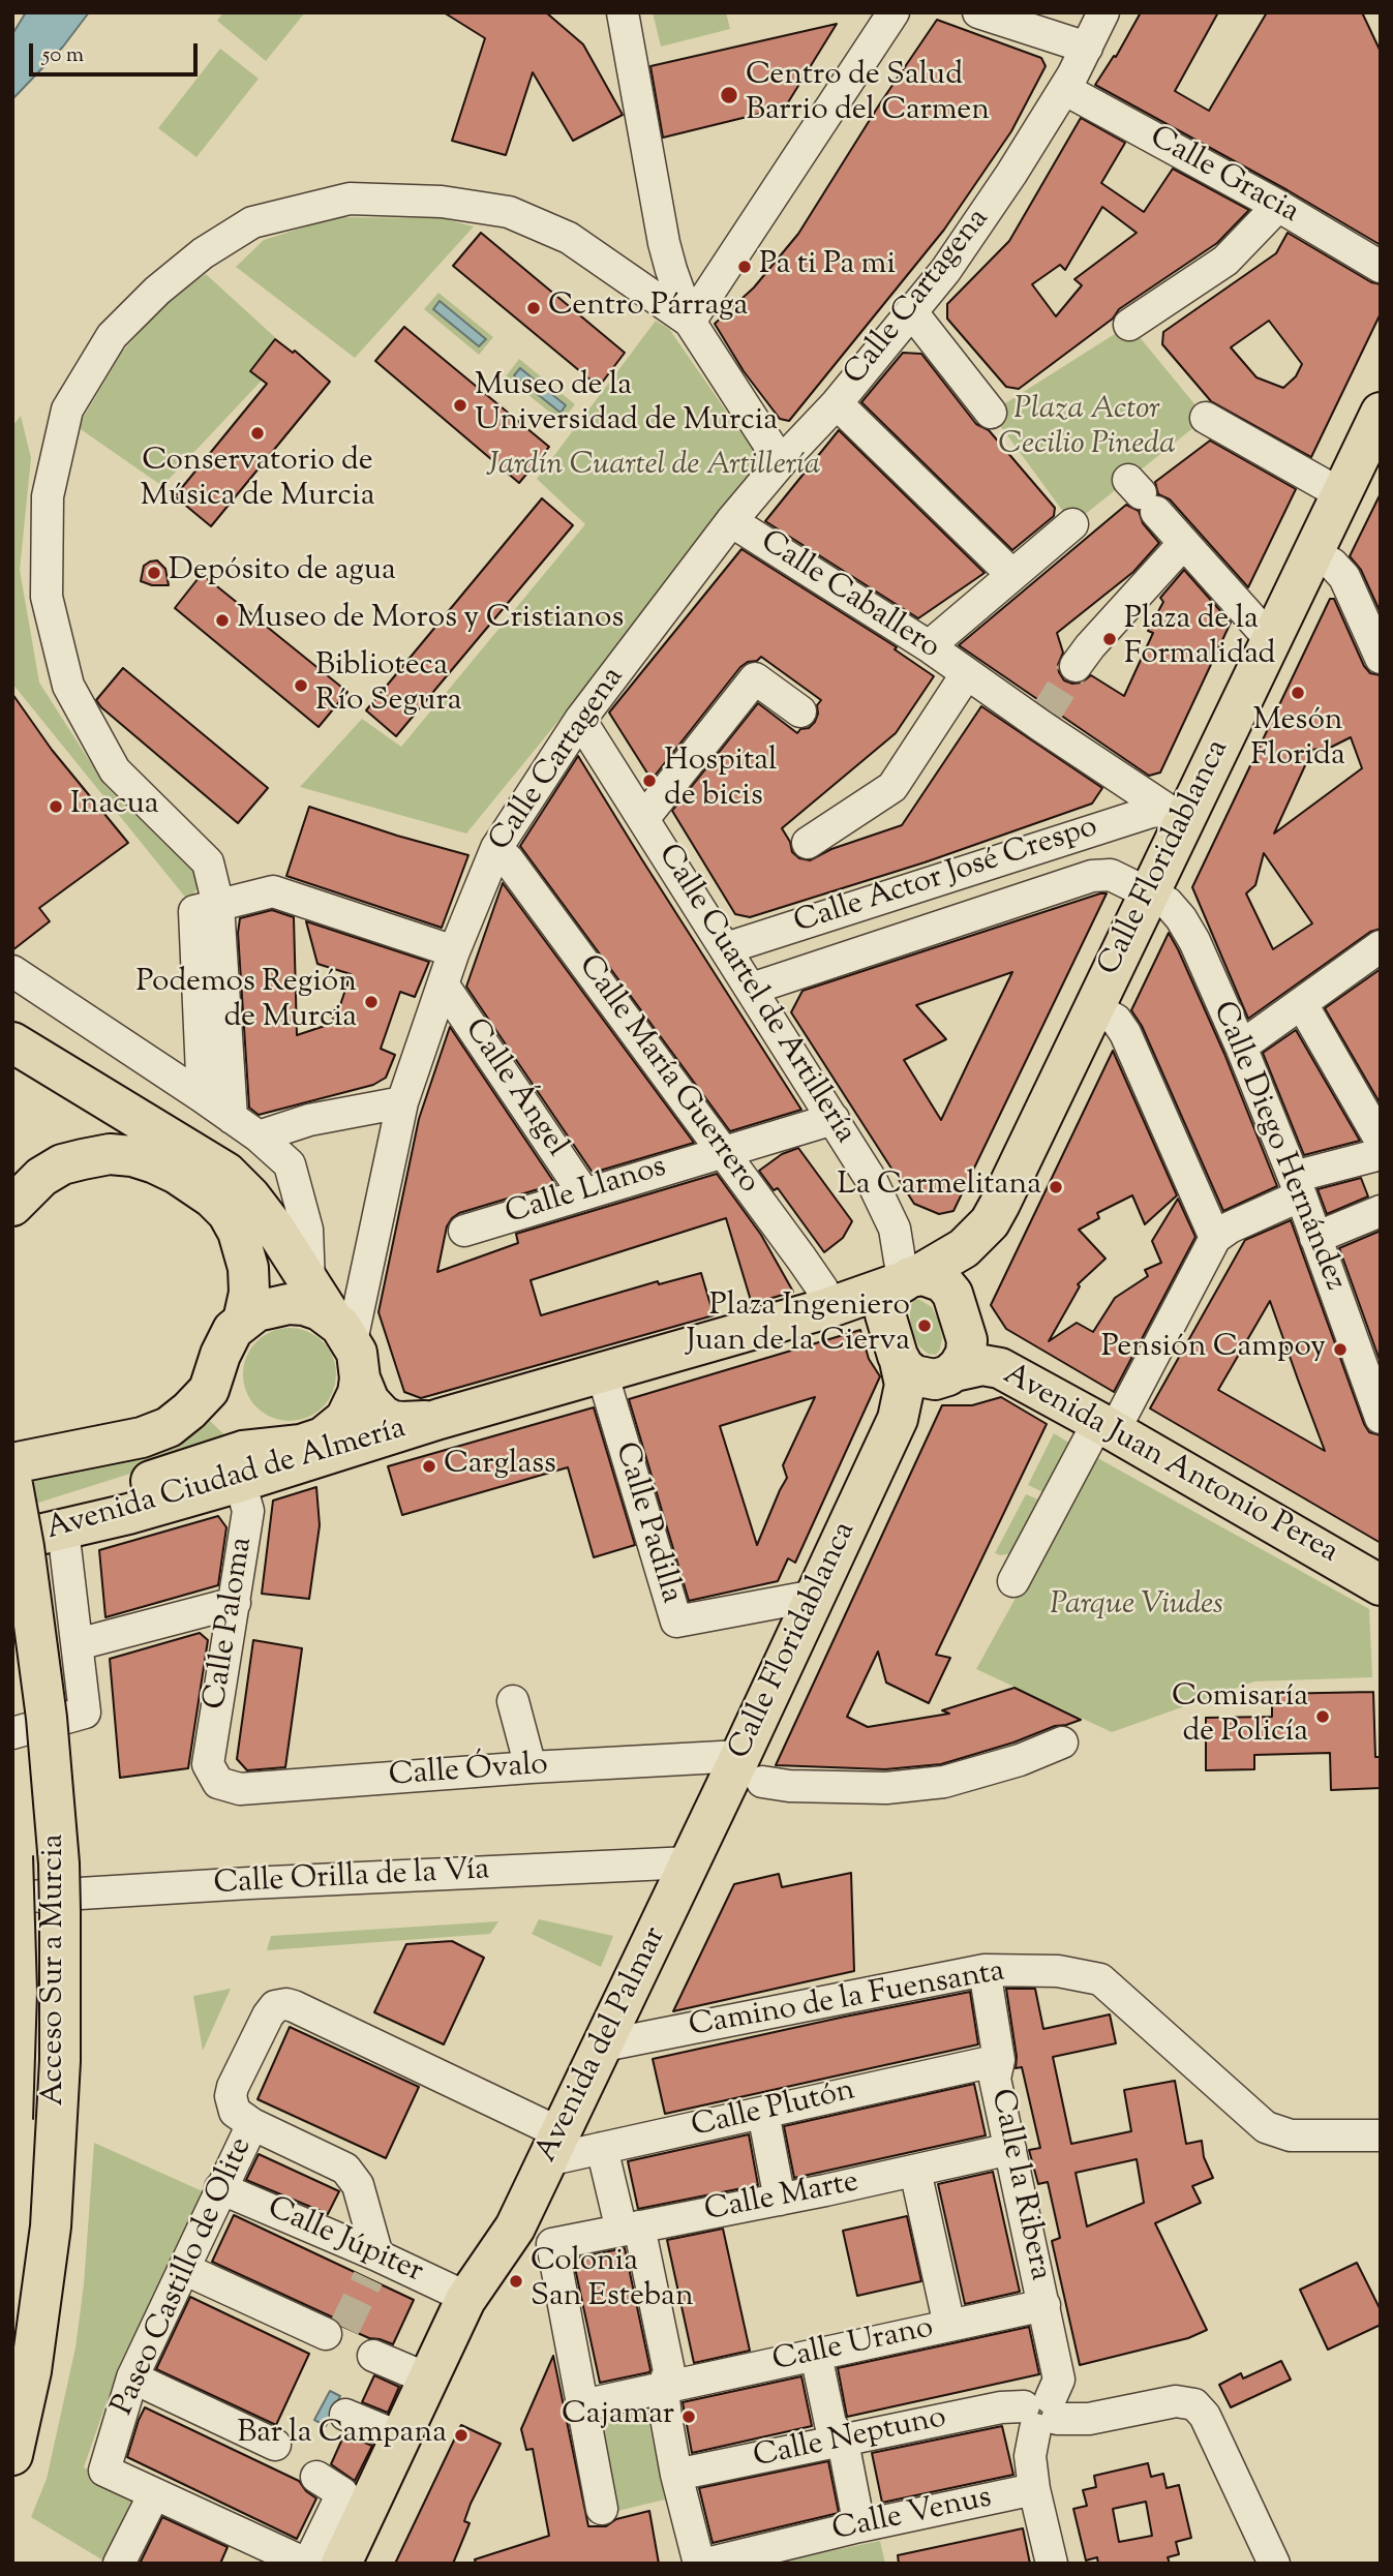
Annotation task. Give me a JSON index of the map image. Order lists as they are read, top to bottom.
{
  "streets": {
    "main road": [
      "Calle Floridablanca",
      "Avenida Juan Antonio Perea",
      "Avenida Ciudad de Almería",
      "Acceso Sur a Murcia",
      "Avenida del Palmar"
    ],
    "street": [
      "Calle Gracia",
      "Calle Cartagena",
      "Calle Caballero",
      "Calle Actor José Crespo",
      "Calle Cuartel de Artillería",
      "Calle María Guerrero",
      "Calle Ángel",
      "Calle Diego Hernández",
      "Calle Llanos",
      "Calle Padilla",
      "Calle Paloma",
      "Calle Óvalo",
      "Calle Orilla de la Vía",
      "Camino de la Fuensanta",
      "Calle Plutón",
      "Calle la Ribera",
      "Calle Marte",
      "Calle Júpiter",
      "Paseo Castillo de Olite",
      "Calle Urano",
      "Calle Neptuno",
      "Calle Venus"
    ]
  },
  "crossings": [
    ["Calle Gracia", "Calle Cartagena"],
    ["Calle Cartagena", "Calle Caballero"],
    ["Calle Cartagena", "Calle Cuartel de Artillería"],
    ["Calle Cartagena", "Calle María Guerrero"],
    ["Calle Cartagena", "Calle Ángel"],
    ["Calle Cartagena", "Avenida Ciudad de Almería"],
    ["Calle Caballero", "Calle Floridablanca"],
    ["Calle Caballero", "Calle Actor José Crespo"],
    ["Calle Floridablanca", "Calle Actor José Crespo"],
    ["Calle Floridablanca", "Calle Cuartel de Artillería"],
    ["Calle Floridablanca", "Calle Diego Hernández"],
    ["Calle Floridablanca", "Avenida Juan Antonio Perea"],
    ["Calle Floridablanca", "Avenida Ciudad de Almería"],
    ["Calle Floridablanca", "Calle Padilla"],
    ["Calle Floridablanca", "Calle Óvalo"],
    ["Calle Floridablanca", "Calle Orilla de la Vía"],
    ["Calle Floridablanca", "Avenida del Palmar"],
    ["Calle Actor José Crespo", "Calle Cuartel de Artillería"],
    ["Calle Actor José Crespo", "Calle Diego Hernández"],
    ["Calle Cuartel de Artillería", "Calle Llanos"],
    ["Calle Cuartel de Artillería", "Avenida Juan Antonio Perea"],
    ["Calle Cuartel de Artillería", "Avenida Ciudad de Almería"],
    ["Calle María Guerrero", "Calle Llanos"],
    ["Calle María Guerrero", "Avenida Ciudad de Almería"],
    ["Calle Ángel", "Calle Llanos"],
    ["Avenida Juan Antonio Perea", "Avenida Ciudad de Almería"],
    ["Avenida Ciudad de Almería", "Calle Padilla"],
    ["Avenida Ciudad de Almería", "Calle Paloma"],
    ["Calle Paloma", "Calle Óvalo"],
    ["Calle Orilla de la Vía", "Avenida del Palmar"],
    ["Camino de la Fuensanta", "Avenida del Palmar"],
    ["Camino de la Fuensanta", "Calle la Ribera"],
    ["Avenida del Palmar", "Calle Plutón"],
    ["Avenida del Palmar", "Calle Júpiter"],
    ["Calle Plutón", "Calle la Ribera"],
    ["Calle la Ribera", "Calle Marte"],
    ["Calle la Ribera", "Calle Urano"],
    ["Calle la Ribera", "Calle Neptuno"],
    ["Calle la Ribera", "Calle Venus"],
    ["Calle Júpiter", "Paseo Castillo de Olite"]
  ],
  "parks": ["Plaza Actor Cecilio Pineda", "Jardín Cuartel de Artillería", "Parque Viudes"],
  "places": [
    "Centro de Salud Barrio del Carmen",
    "Pa ti Pa mi",
    "Centro Párraga",
    "Museo de la Universidad de Murcia",
    "Conservatorio de Música de Murcia",
    "Depósito de agua",
    "Museo de Moros y Cristianos",
    "Plaza de la Formalidad",
    "Biblioteca Río Segura",
    "Mesón Florida",
    "Hospital de bicis",
    "Inacua",
    "Podemos Región de Murcia",
    "La Carmelitana",
    "Plaza Ingeniero Juan de la Cierva",
    "Pensión Campoy",
    "Carglass",
    "Comisaría de Policía",
    "Colonia San Esteban",
    "Cajamar",
    "Bar la Campana"
  ],
  "scale_bar": "50 m"
}
